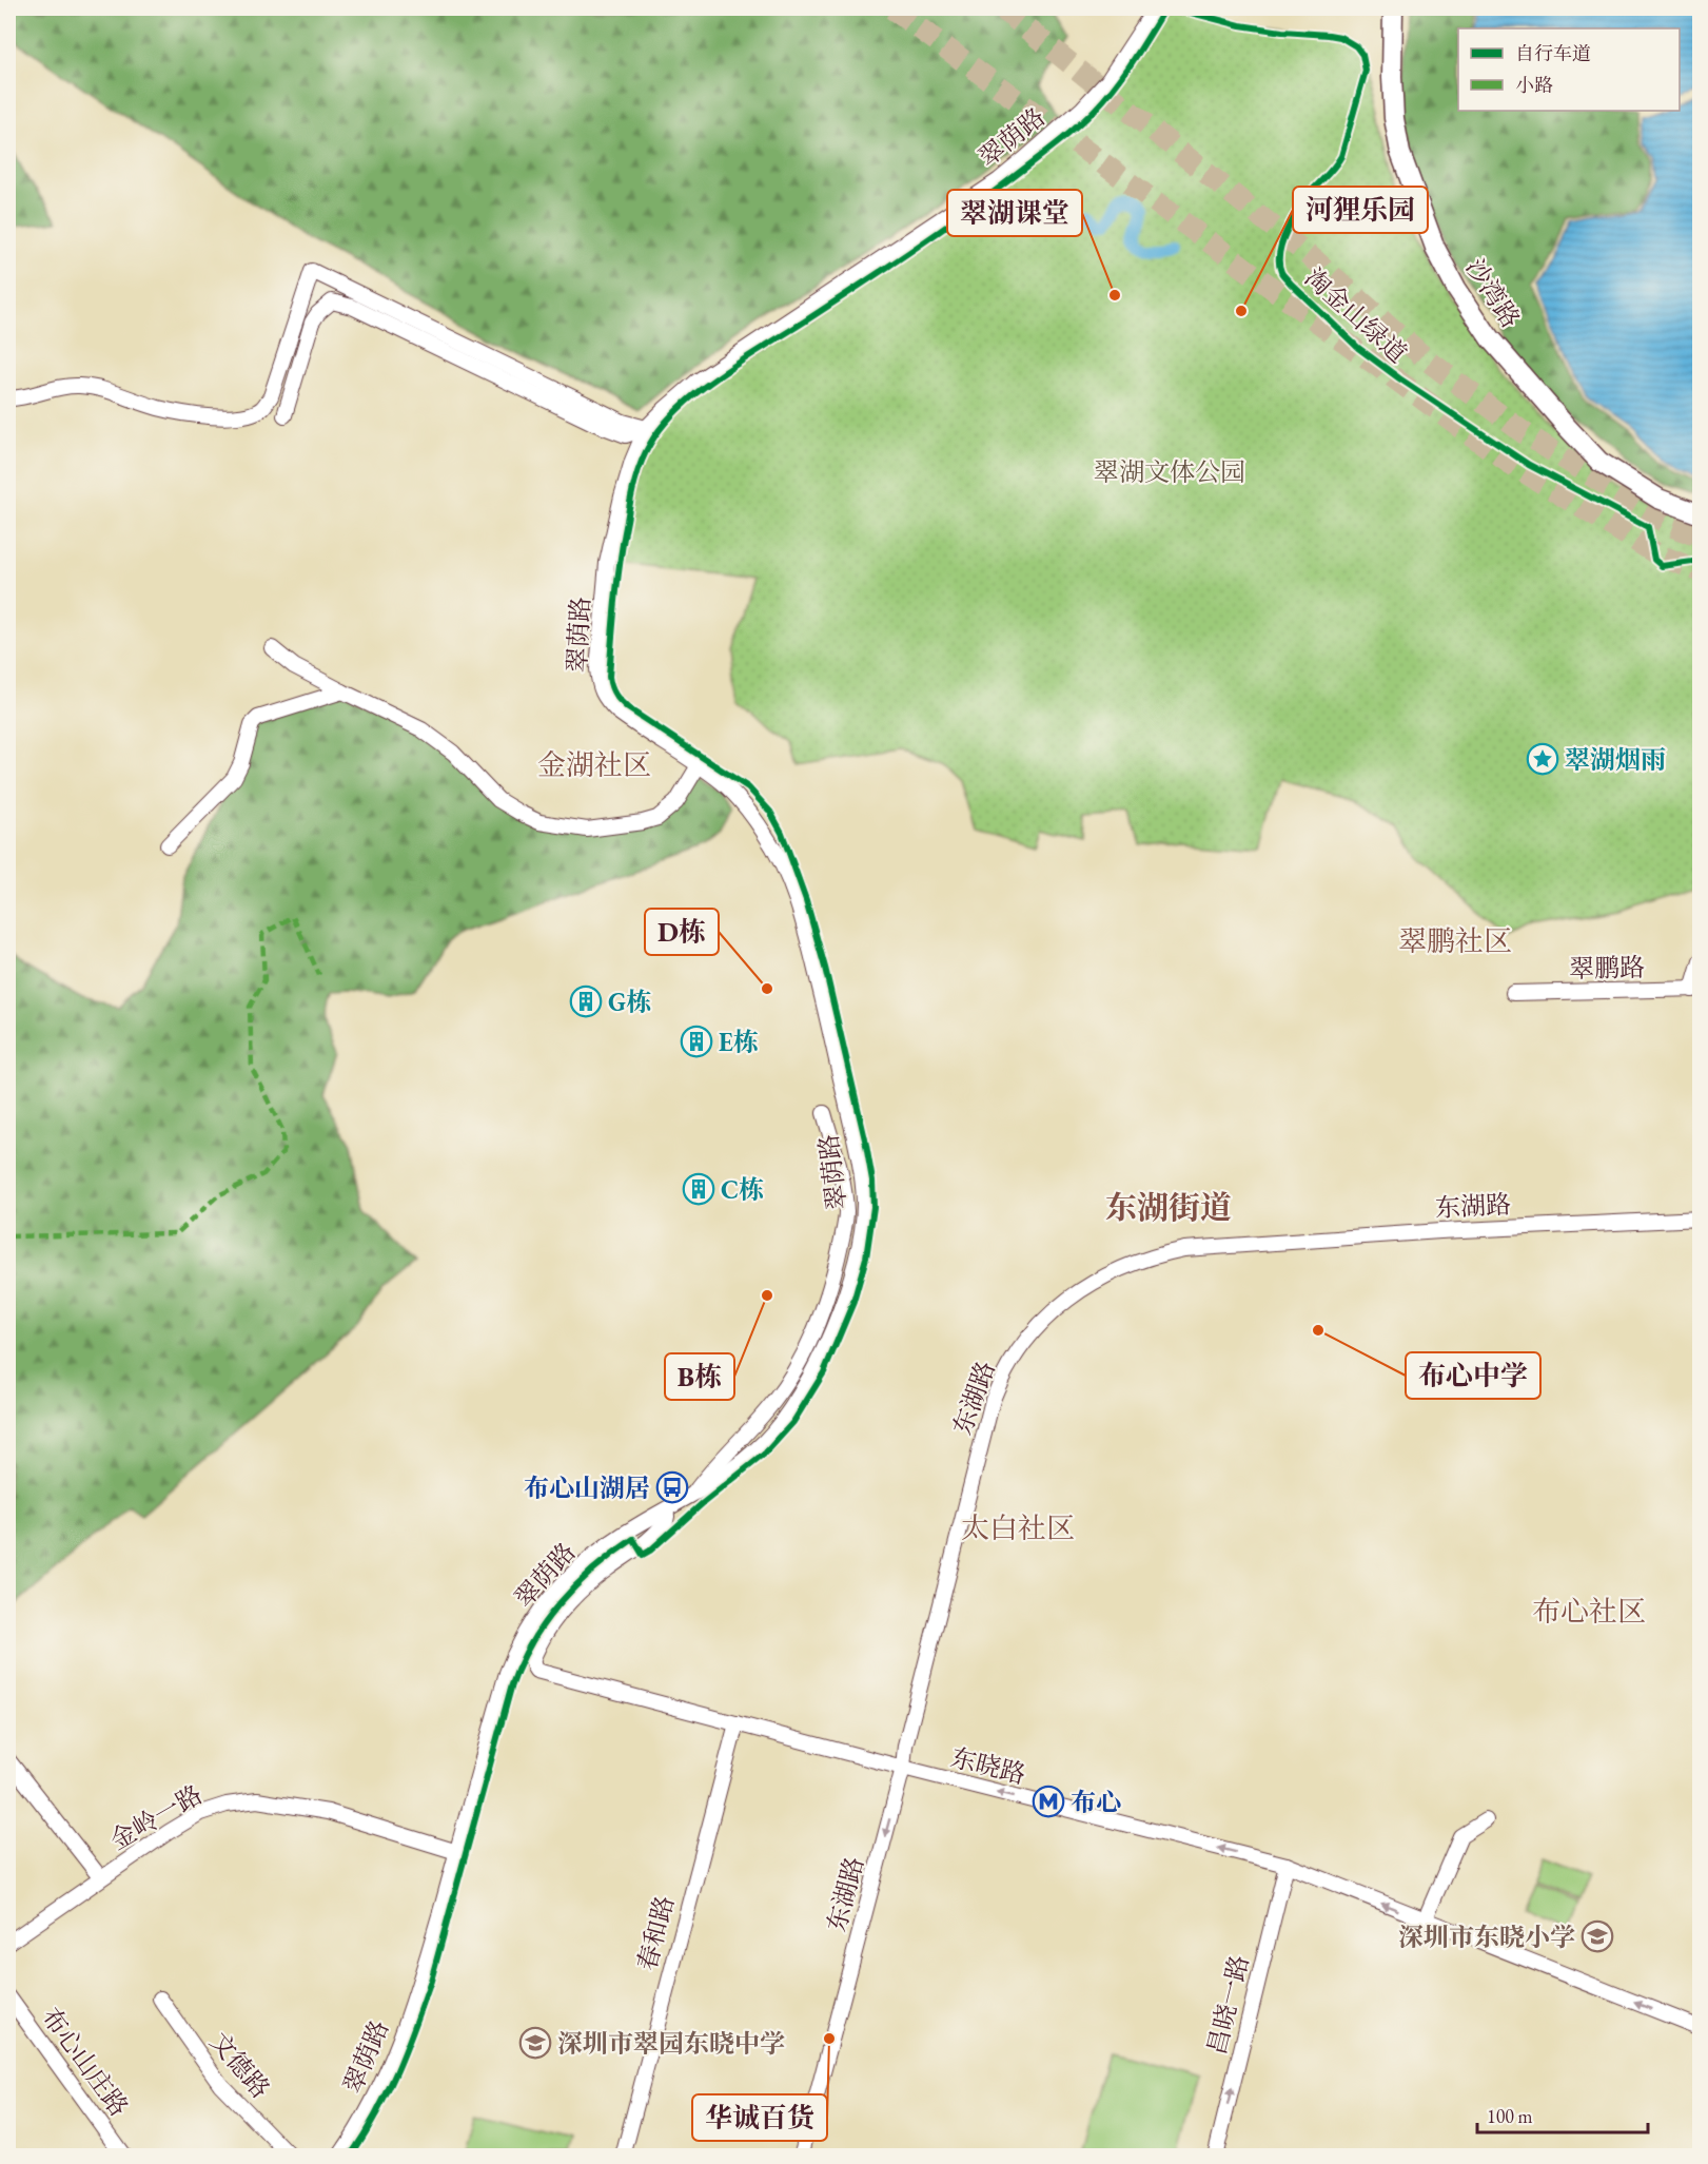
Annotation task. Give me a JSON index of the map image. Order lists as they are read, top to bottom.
{
  "streets": {
    "main road": ["沙湾路"],
    "street": [
      "翠荫路",
      "翠鹏路",
      "东湖路",
      "东晓路",
      "金岭一路",
      "春和路",
      "昌晓一路",
      "布心山庄路",
      "文德路"
    ],
    "cycle path": ["淘金山绿道"]
  },
  "crossings": [
    ["翠荫路", "东晓路"],
    ["翠荫路", "金岭一路"],
    ["东湖路", "东晓路"],
    ["东晓路", "春和路"],
    ["东晓路", "昌晓一路"]
  ],
  "one_way": ["东晓路", "昌晓一路"],
  "districts": [
    "金湖社区",
    "翠鹏社区",
    "东湖街道",
    "太白社区",
    "布心社区"
  ],
  "parks": ["翠湖文体公园"],
  "places": {
    "other": [
      "翠湖课堂",
      "河狸乐园",
      "D栋",
      "B栋",
      "布心中学",
      "华诚百货"
    ],
    "place": ["翠湖烟雨"],
    "building": ["G栋", "E栋", "C栋"],
    "bus stop": ["布心山湖居"],
    "metro station": ["布心"],
    "school or university": ["深圳市东晓小学", "深圳市翠园东晓中学"]
  },
  "legend": ["自行车道", "小路"],
  "scale_bar": "100 m"
}
